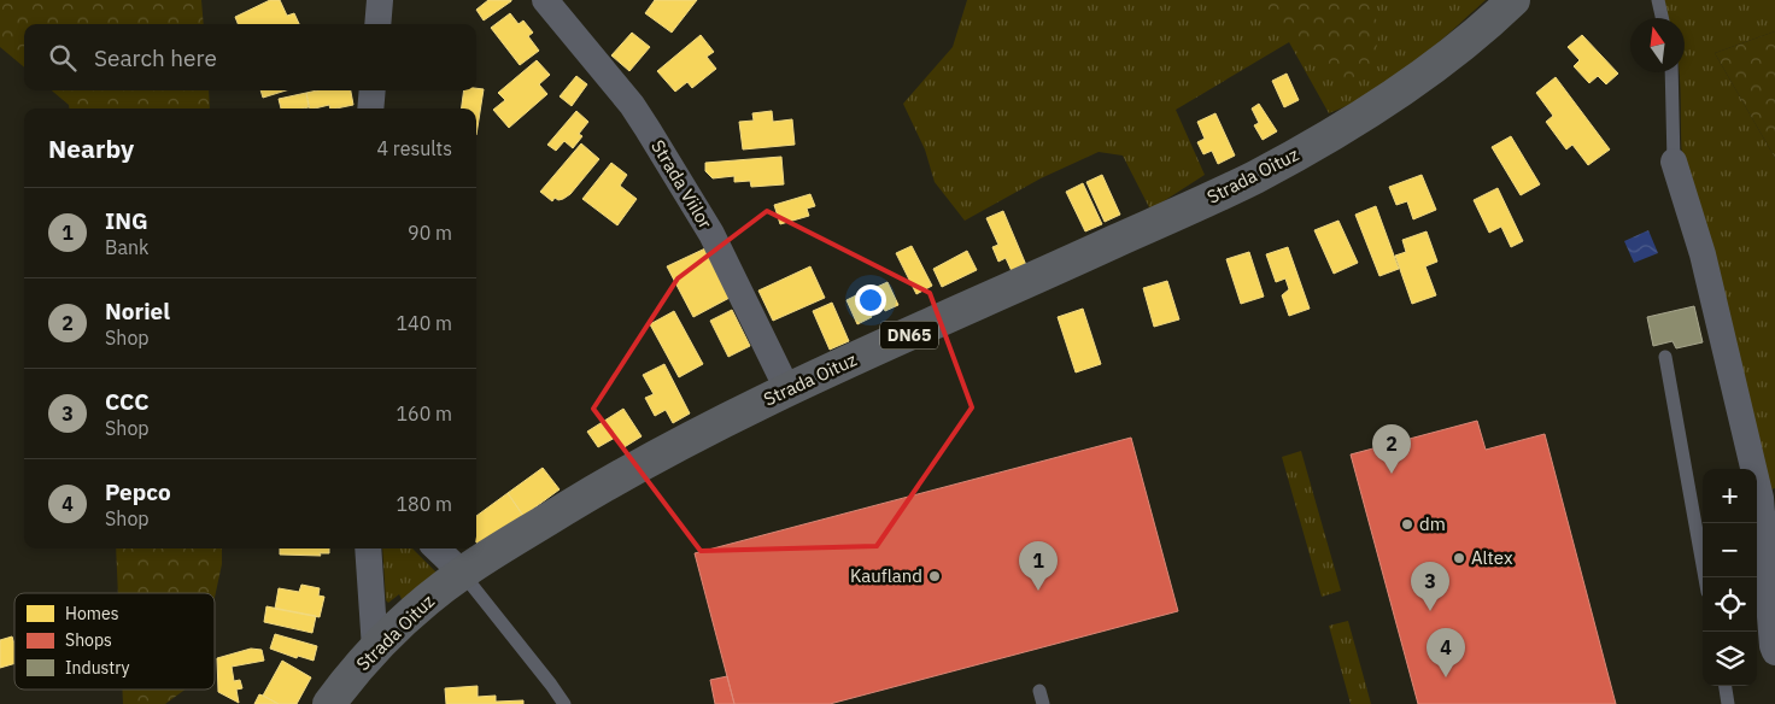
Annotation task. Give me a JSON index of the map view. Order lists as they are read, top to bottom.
{
  "streets": {
    "main road": ["Strada Oituz", "DN65"],
    "street": ["Strada Viilor"]
  },
  "crossings": [
    ["Strada Oituz", "Strada Viilor"]
  ],
  "places": ["dm", "Altex", "Kaufland"],
  "legend": ["Homes", "Shops", "Industry"],
  "north": "top",
  "page": {
    "search": "Search here",
    "heading": ["Nearby", "4 results"],
    "list": [
      {
        "mark": "1",
        "name": "ING",
        "note": "Bank",
        "value": "90 m"
      },
      {
        "mark": "2",
        "name": "Noriel",
        "note": "Shop",
        "value": "140 m"
      },
      {
        "mark": "3",
        "name": "CCC",
        "note": "Shop",
        "value": "160 m"
      },
      {
        "mark": "4",
        "name": "Pepco",
        "note": "Shop",
        "value": "180 m"
      }
    ],
    "pins": [
      "2",
      "1",
      "3",
      "4"
    ],
    "map_buttons": ["+", "−"]
  }
}
